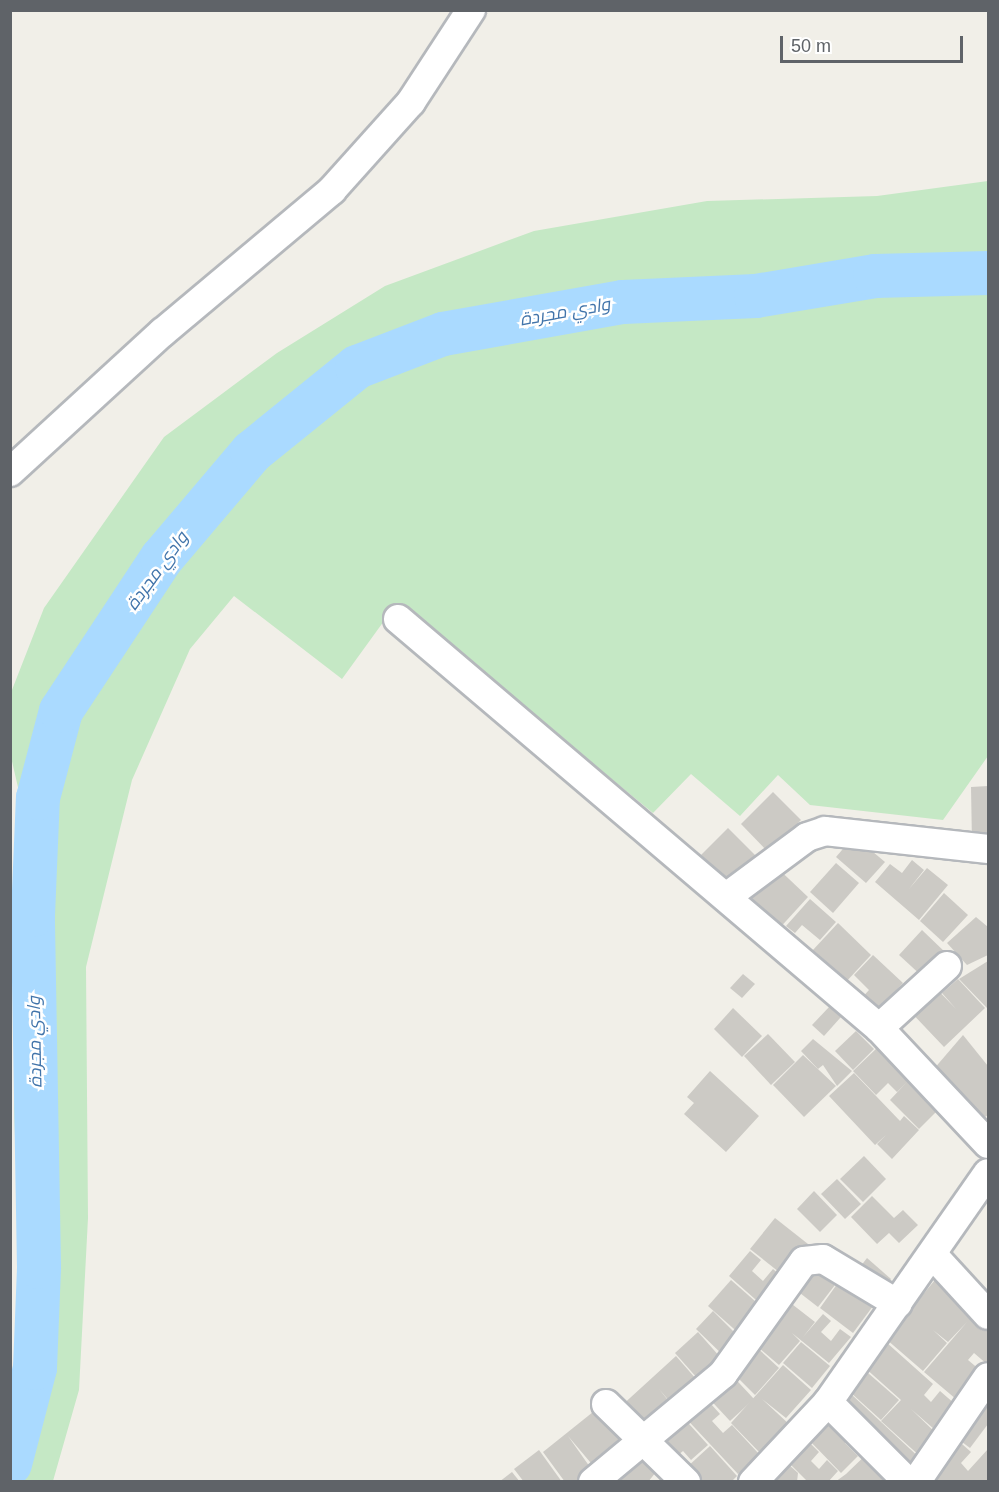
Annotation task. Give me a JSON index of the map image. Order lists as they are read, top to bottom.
{
  "water": ["وادي مجردة"],
  "scale_bar": "50 m"
}
